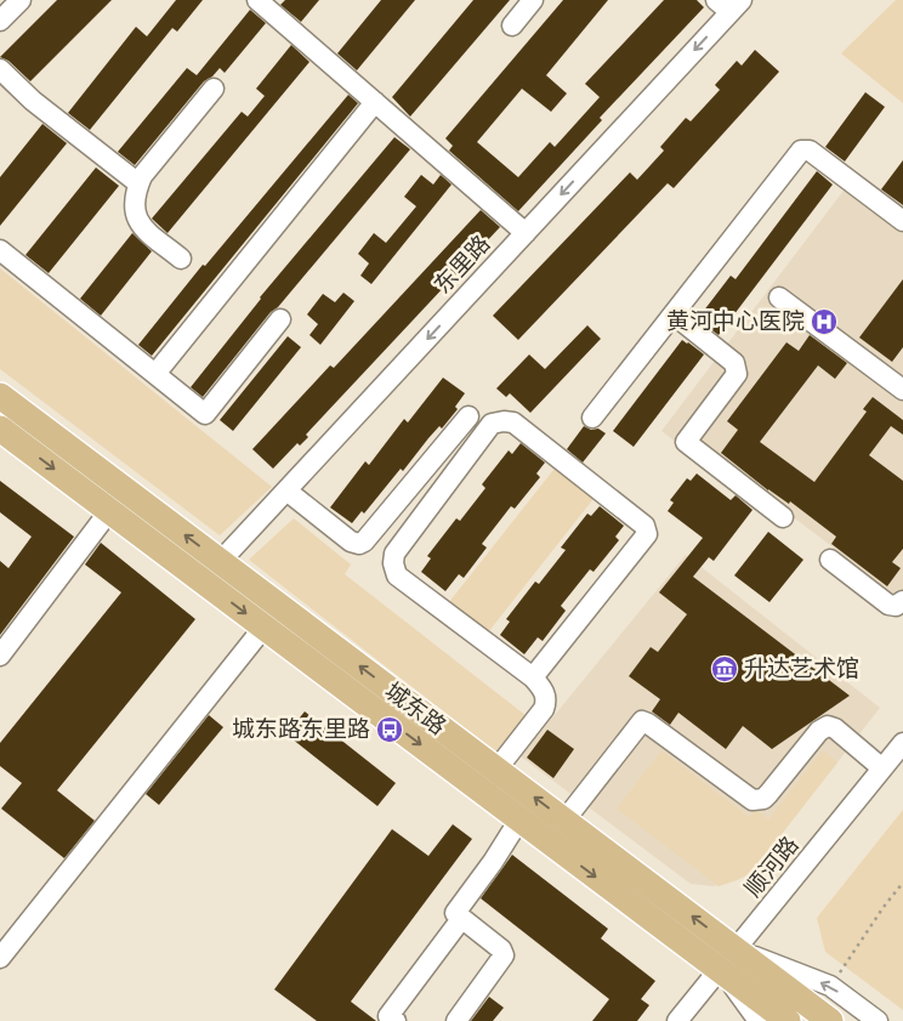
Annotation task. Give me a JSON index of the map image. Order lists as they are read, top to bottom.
{
  "streets": {
    "main road": ["城东路"],
    "street": ["东里路", "顺河路"]
  },
  "crossings": [
    ["东里路", "城东路"],
    ["城东路", "顺河路"]
  ],
  "one_way": ["东里路"],
  "places": {
    "hospital": ["黄河中心医院"],
    "museum": ["升达艺术馆"],
    "bus stop": ["城东路东里路"]
  }
}
